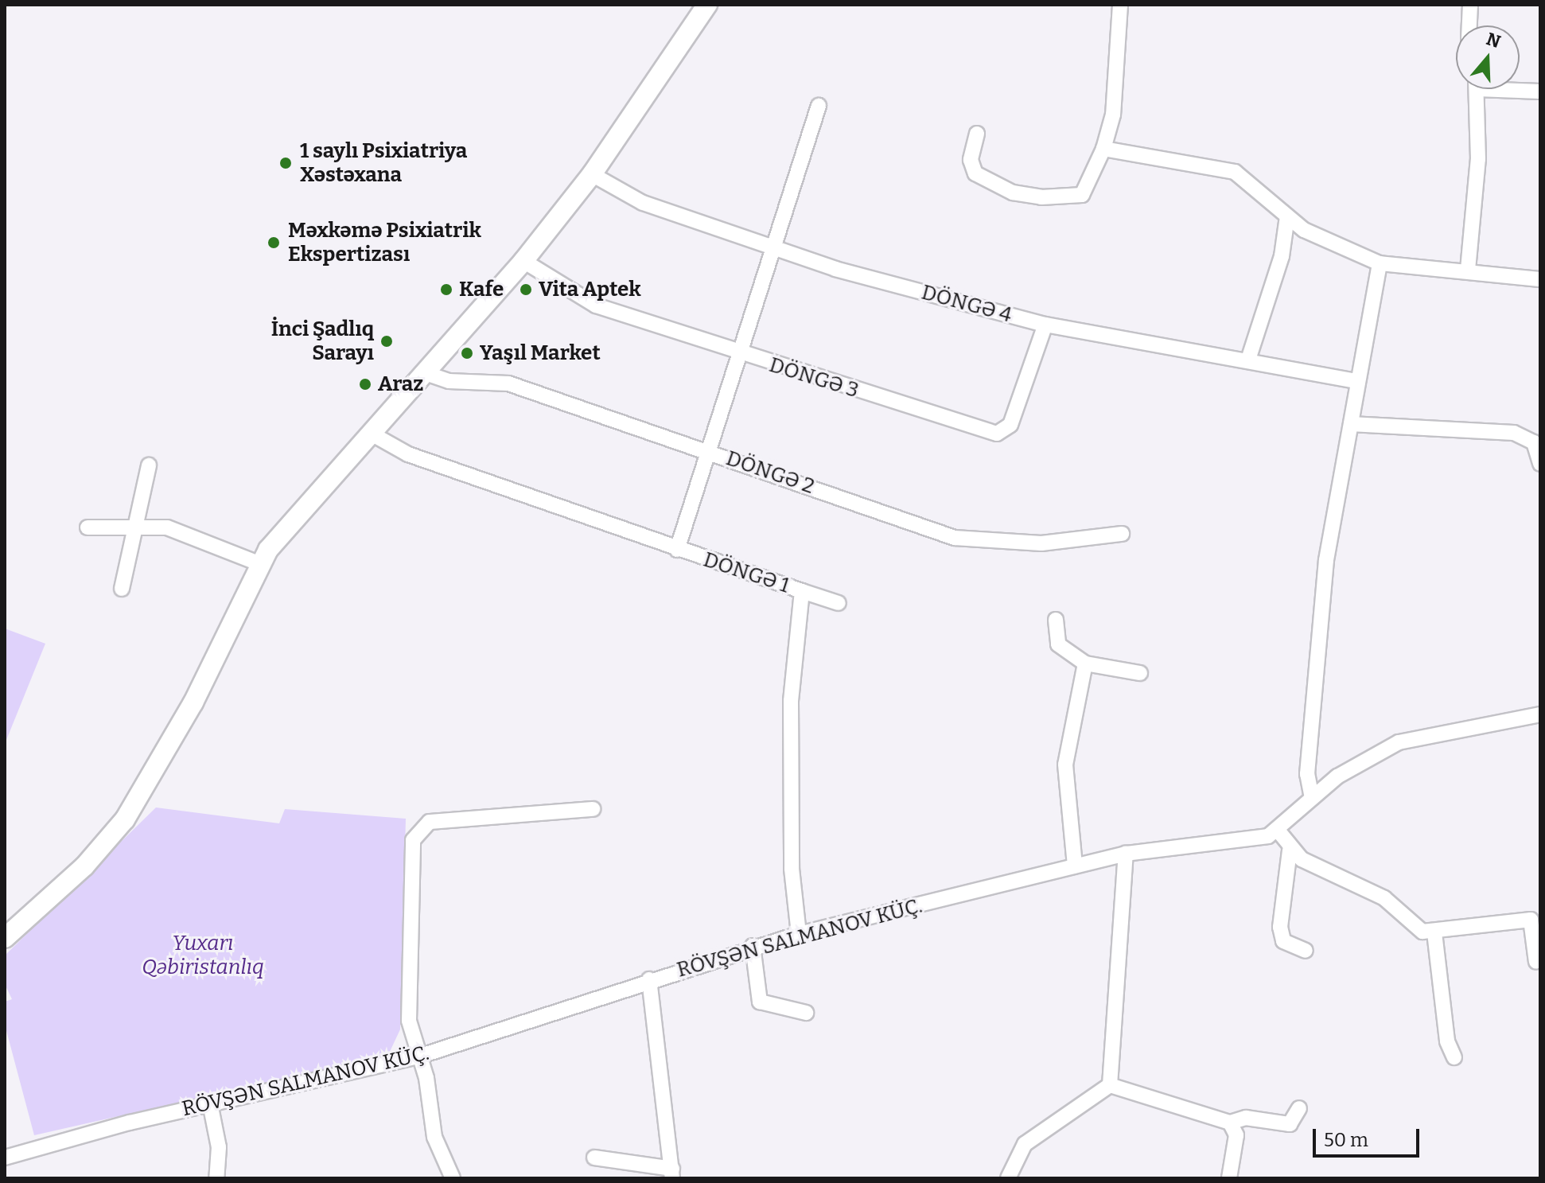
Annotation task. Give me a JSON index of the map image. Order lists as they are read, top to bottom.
{
  "streets": {
    "street": [
      "DÖNGƏ 4",
      "DÖNGƏ 3",
      "DÖNGƏ 2",
      "DÖNGƏ 1",
      "RÖVŞƏN SALMANOV KÜÇ."
    ]
  },
  "crossings": [
    ["DÖNGƏ 4", "DÖNGƏ 3"],
    ["DÖNGƏ 1", "RÖVŞƏN SALMANOV KÜÇ."]
  ],
  "parks": ["Yuxarı Qəbiristanlıq"],
  "places": [
    "1 saylı Psixiatriya Xəstəxana",
    "Məxkəmə Psixiatrik Ekspertizası",
    "Kafe",
    "Vita Aptek",
    "İnci Şadlıq Sarayı",
    "Yaşıl Market",
    "Araz"
  ],
  "scale_bar": "50 m",
  "north": "top"
}
